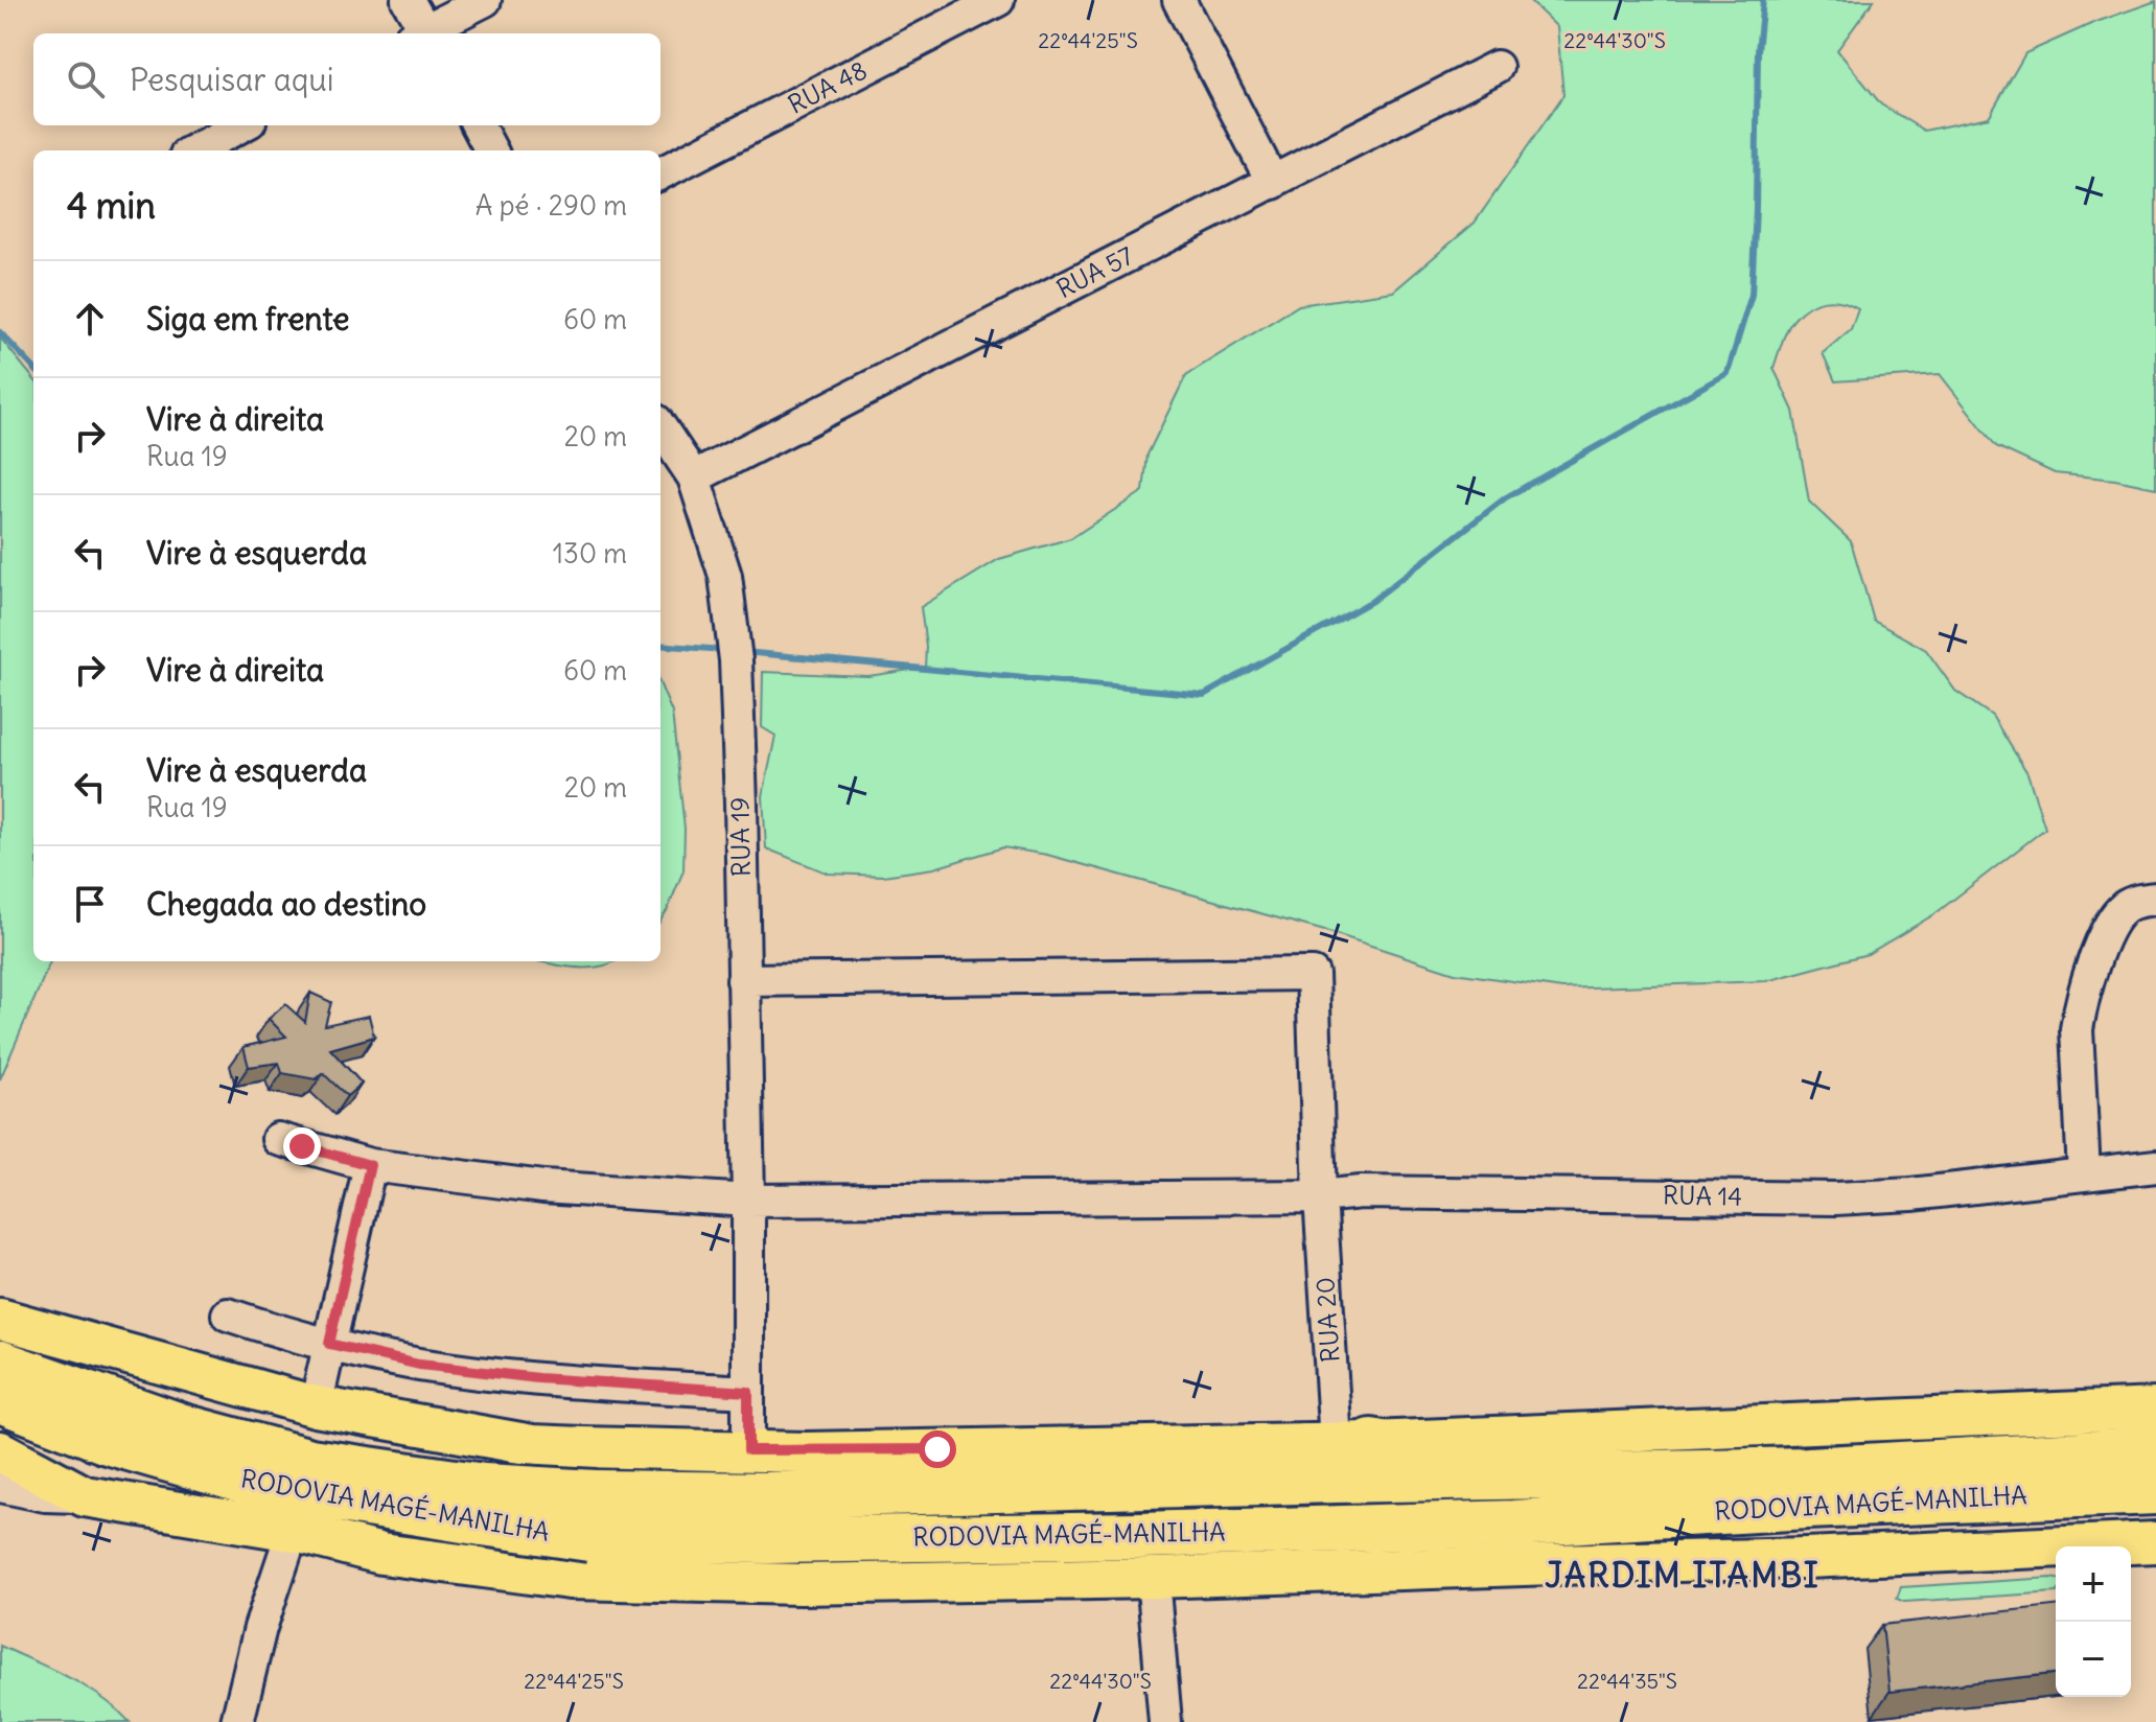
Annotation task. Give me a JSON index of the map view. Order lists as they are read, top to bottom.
{
  "streets": {
    "highway": ["RODOVIA MAGÉ-MANILHA"],
    "street": [
      "RUA 48",
      "RUA 57",
      "RUA 19",
      "RUA 14",
      "RUA 20"
    ]
  },
  "crossings": [
    ["RUA 57", "RUA 19"],
    ["RUA 19", "RUA 20"],
    ["RUA 14", "RUA 20"]
  ],
  "districts": ["JARDIM ITAMBI"],
  "page": {
    "search": "Pesquisar aqui",
    "heading": ["4 min", "A pé · 290 m"],
    "list": [
      ["Siga em frente", "60 m"],
      ["Vire à direita", "Rua 19", "20 m"],
      ["Vire à esquerda", "130 m"],
      ["Vire à direita", "60 m"],
      ["Vire à esquerda", "Rua 19", "20 m"],
      "Chegada ao destino"
    ],
    "map_buttons": ["+", "−"]
  },
  "coordinates": ["22°44'25\"S", "22°44'30\"S", "22°44'35\"S"]
}
